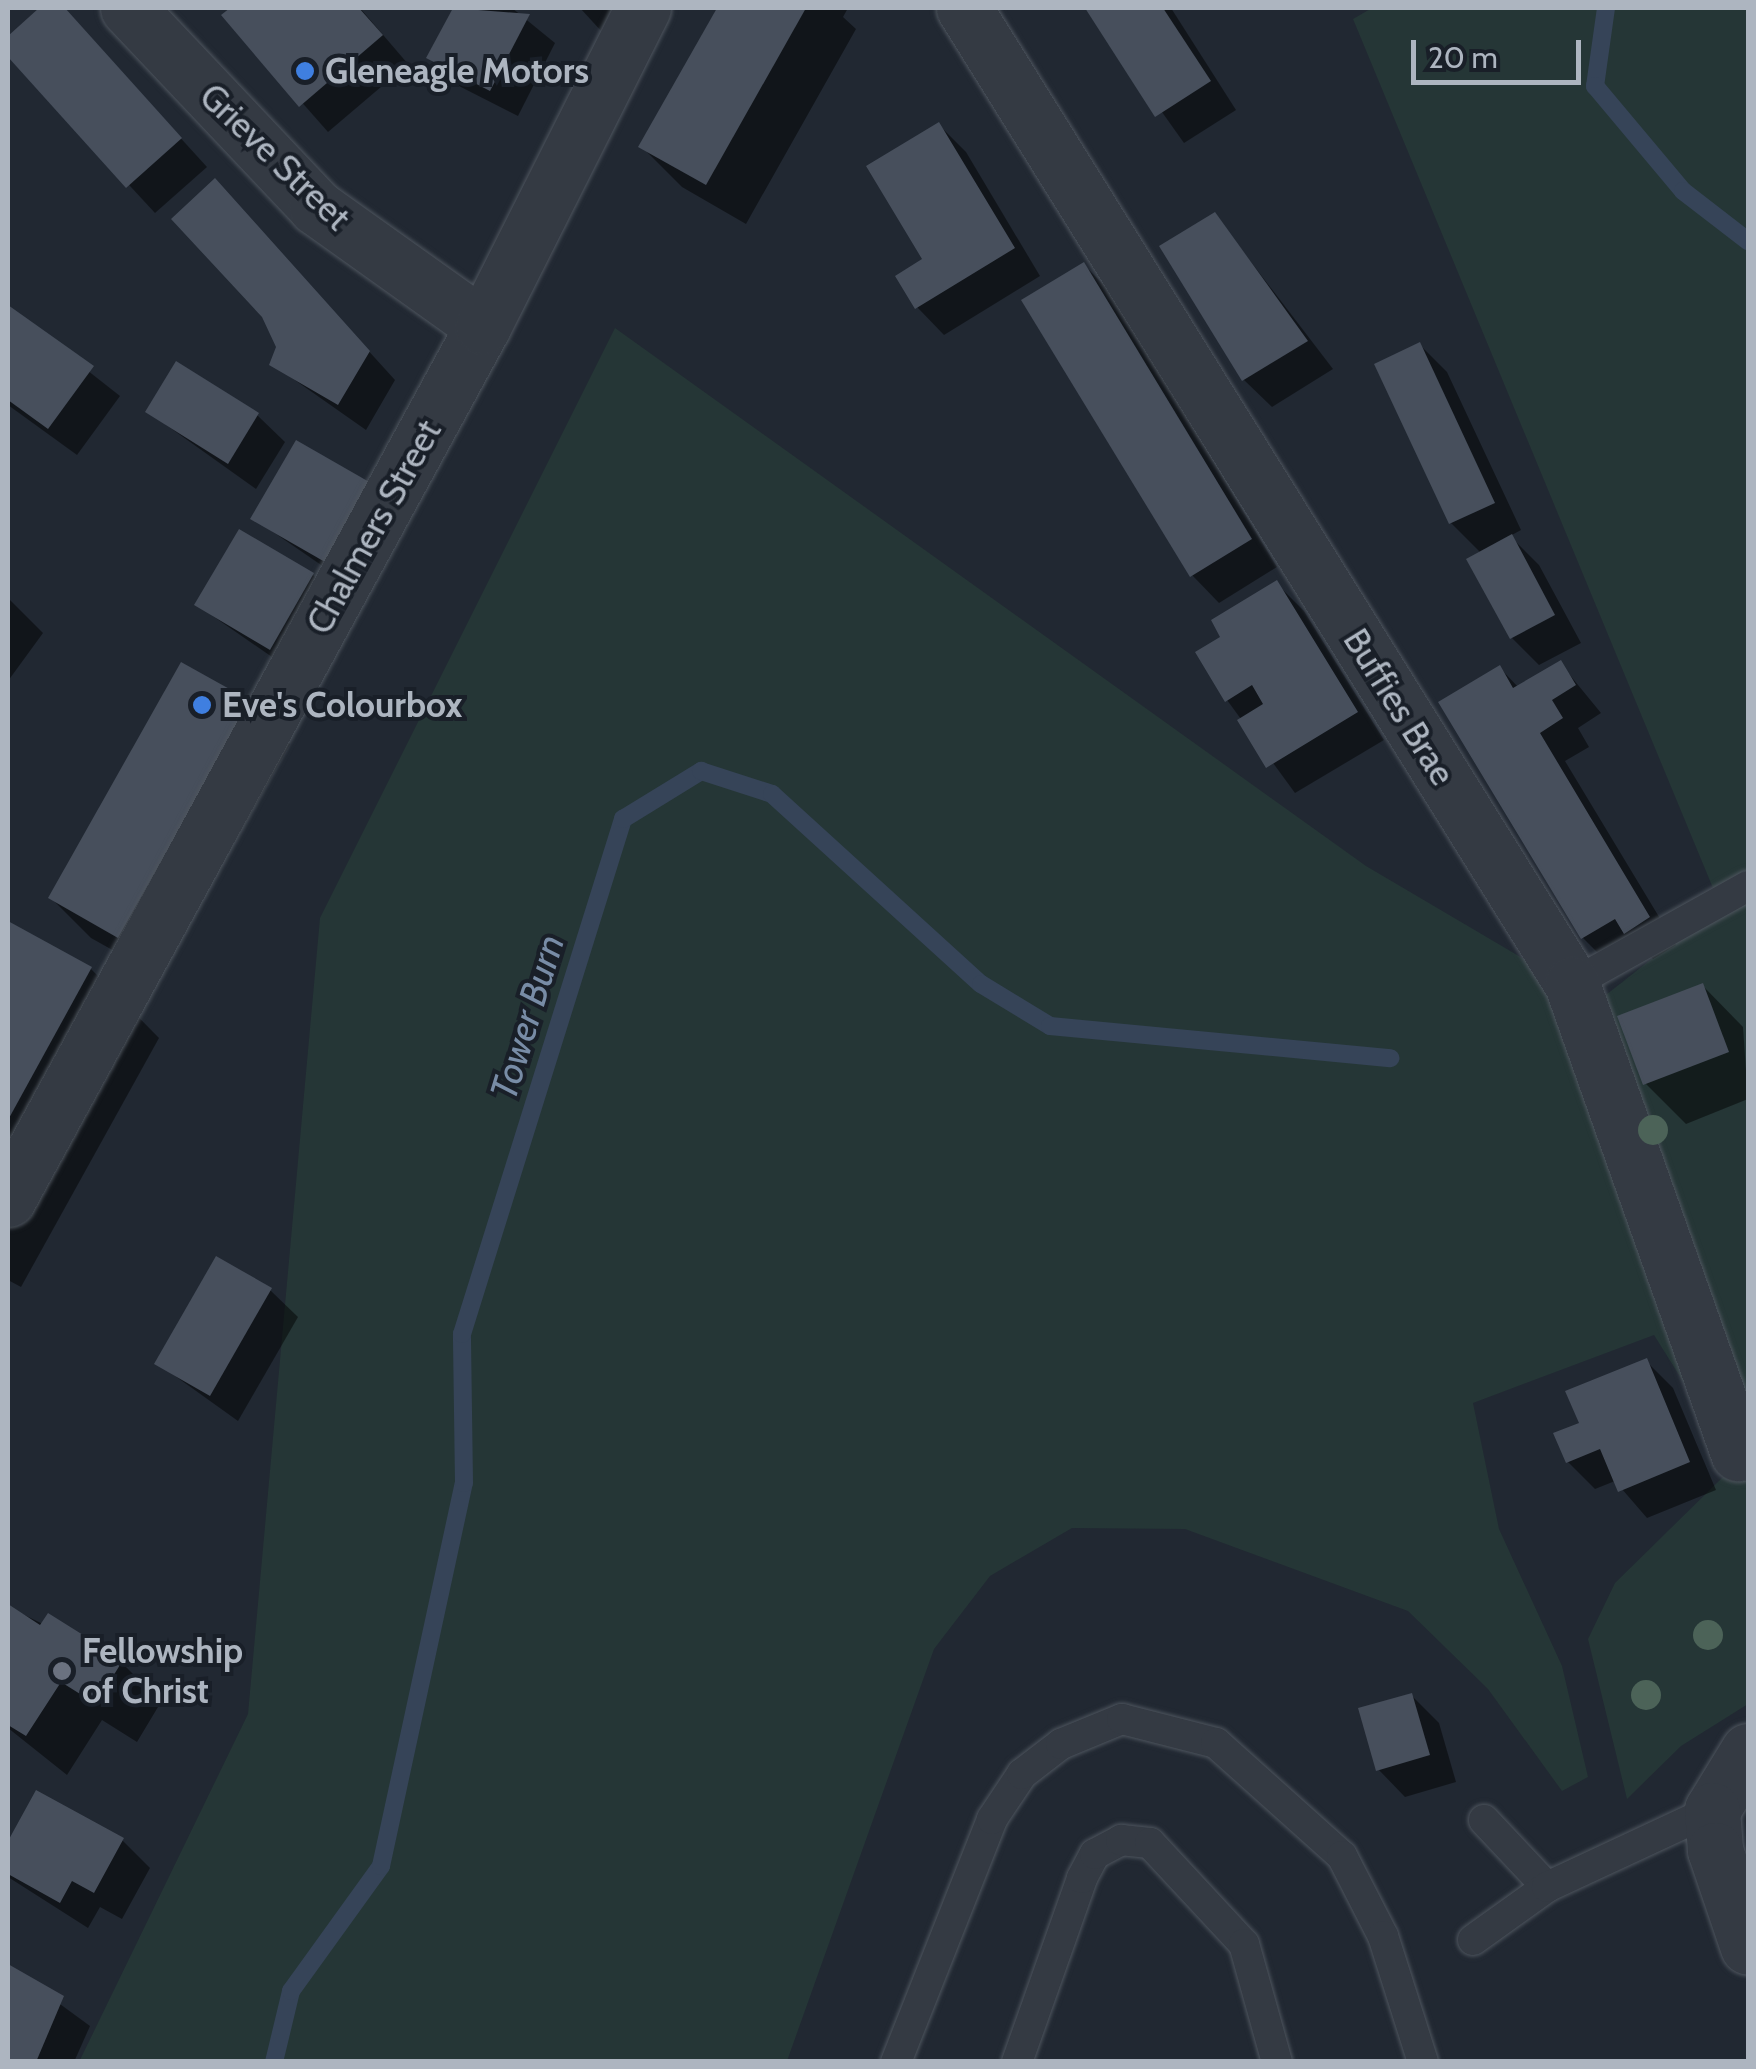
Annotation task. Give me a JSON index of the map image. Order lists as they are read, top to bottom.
{
  "streets": {
    "street": ["Grieve Street", "Chalmers Street", "Buffies Brae"]
  },
  "crossings": [
    ["Grieve Street", "Chalmers Street"]
  ],
  "water": ["Tower Burn"],
  "places": ["Gleneagle Motors", "Eve's Colourbox", "Fellowship of Christ"],
  "scale_bar": "20 m"
}
